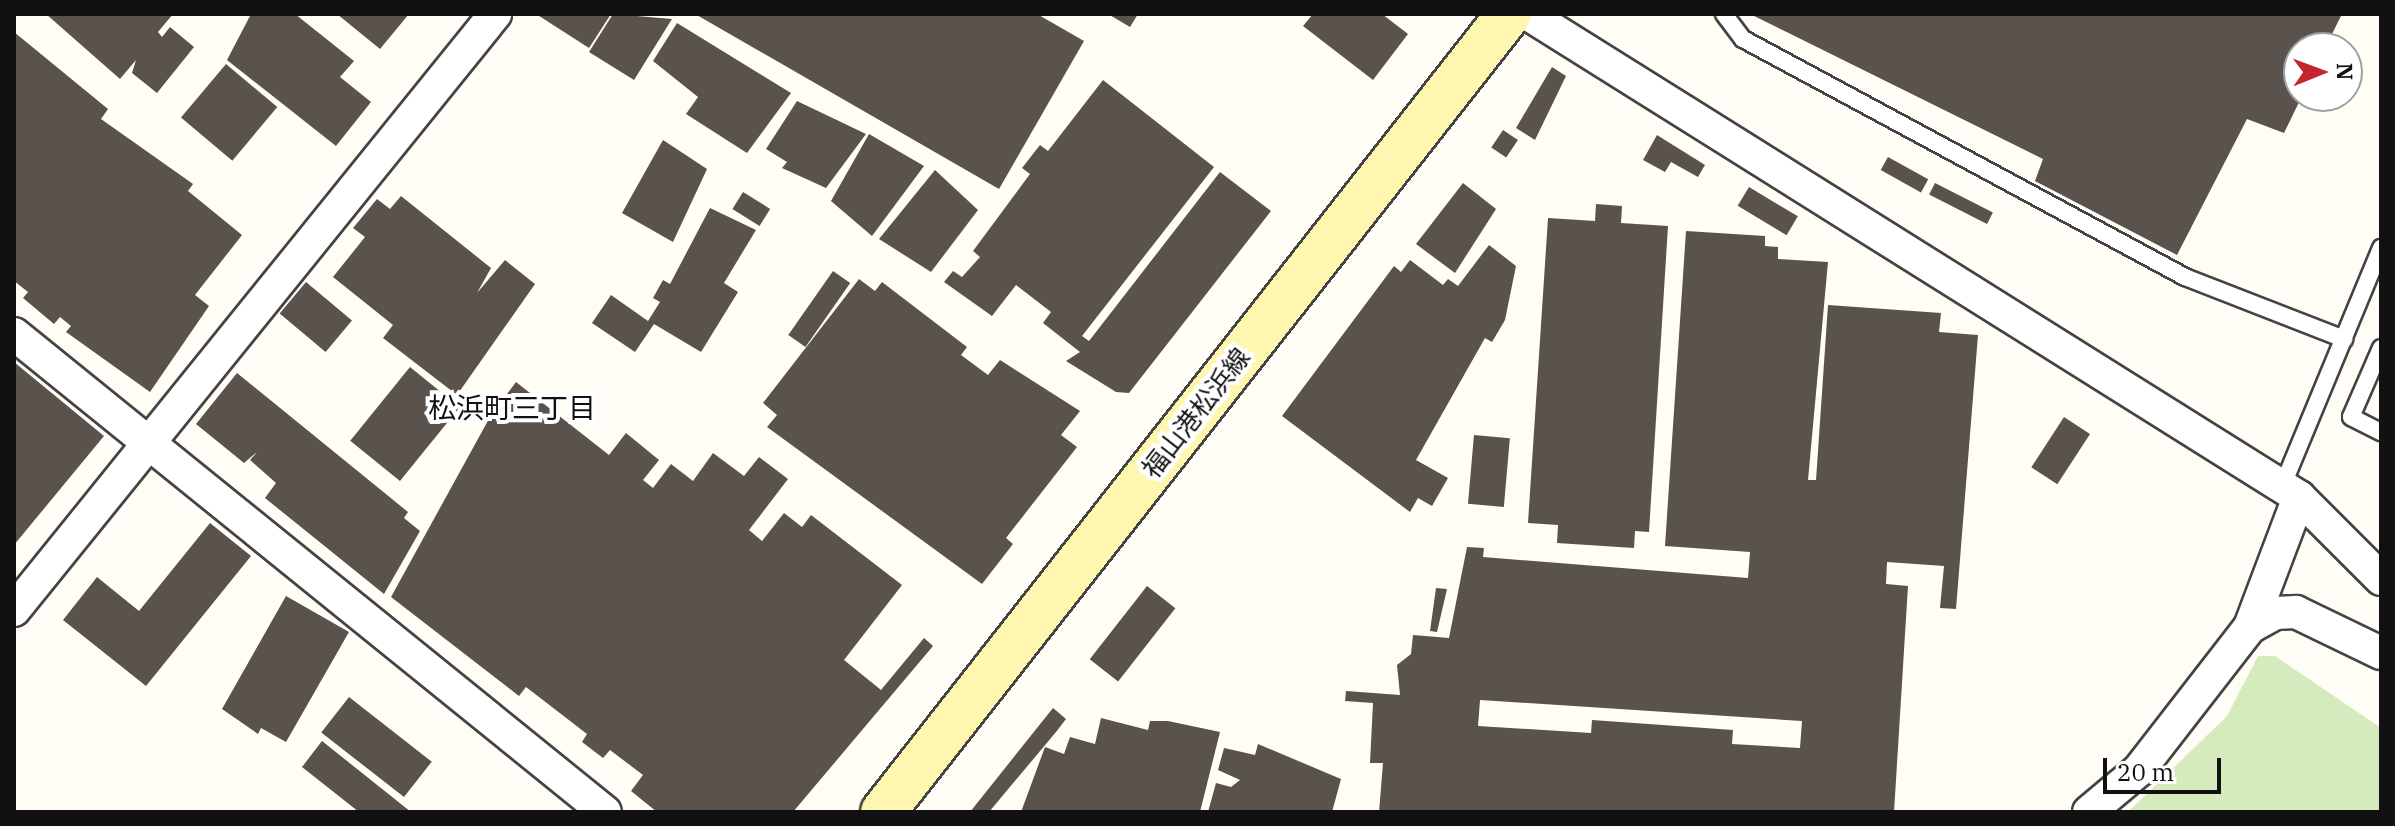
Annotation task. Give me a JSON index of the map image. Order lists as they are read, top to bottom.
{
  "streets": {
    "main road": ["福山港松浜線"]
  },
  "districts": ["松浜町三丁目"],
  "scale_bar": "20 m",
  "north": "right"
}
